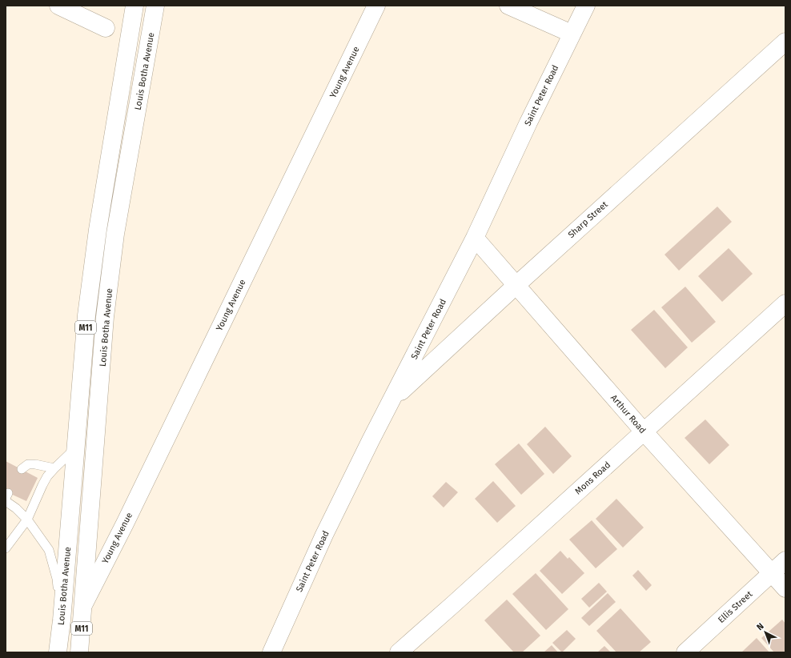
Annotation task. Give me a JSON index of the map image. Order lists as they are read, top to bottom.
{
  "streets": {
    "street": [
      "Louis Botha Avenue",
      "Young Avenue",
      "Saint Peter Road",
      "Sharp Street",
      "M11",
      "Arthur Road",
      "Mons Road",
      "Ellis Street"
    ]
  },
  "crossings": [
    ["Louis Botha Avenue", "Young Avenue"],
    ["Saint Peter Road", "Sharp Street"],
    ["Saint Peter Road", "Arthur Road"],
    ["Sharp Street", "Arthur Road"],
    ["Arthur Road", "Mons Road"],
    ["Arthur Road", "Ellis Street"]
  ],
  "north": "top left"
}
